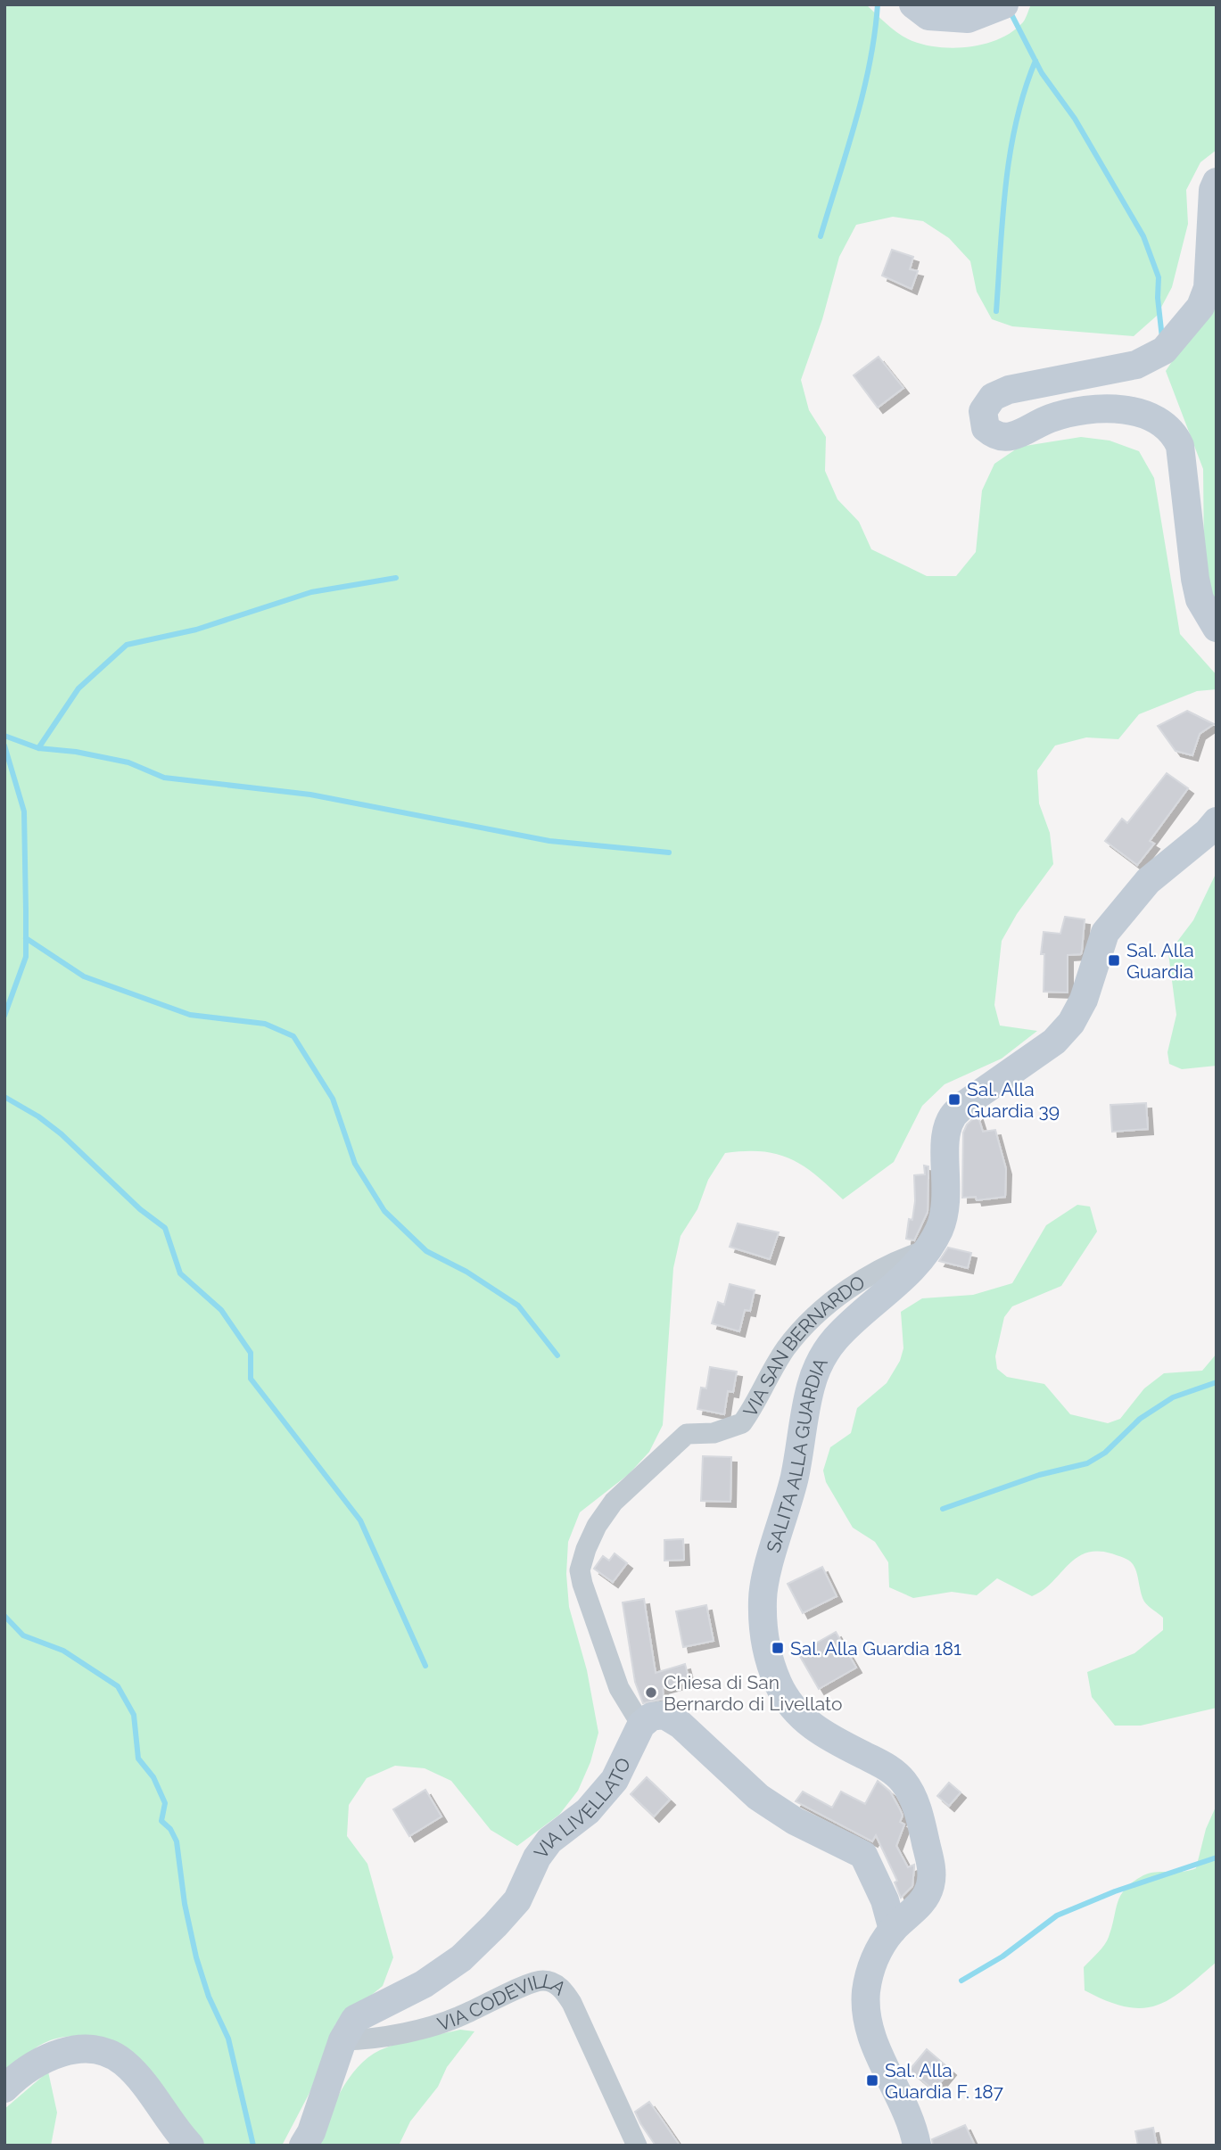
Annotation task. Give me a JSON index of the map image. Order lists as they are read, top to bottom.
{
  "streets": {
    "main road": ["SALITA ALLA GUARDIA", "VIA LIVELLATO"],
    "street": ["VIA SAN BERNARDO", "VIA CODEVILLA"]
  },
  "crossings": [
    ["VIA SAN BERNARDO", "SALITA ALLA GUARDIA"],
    ["VIA SAN BERNARDO", "VIA LIVELLATO"],
    ["VIA LIVELLATO", "VIA CODEVILLA"]
  ],
  "places": {
    "transit": [
      "Sal. Alla Guardia",
      "Sal. Alla Guardia 39",
      "Sal. Alla Guardia 181",
      "Sal. Alla Guardia F. 187"
    ],
    "other": ["Chiesa di San Bernardo di Livellato"]
  }
}
